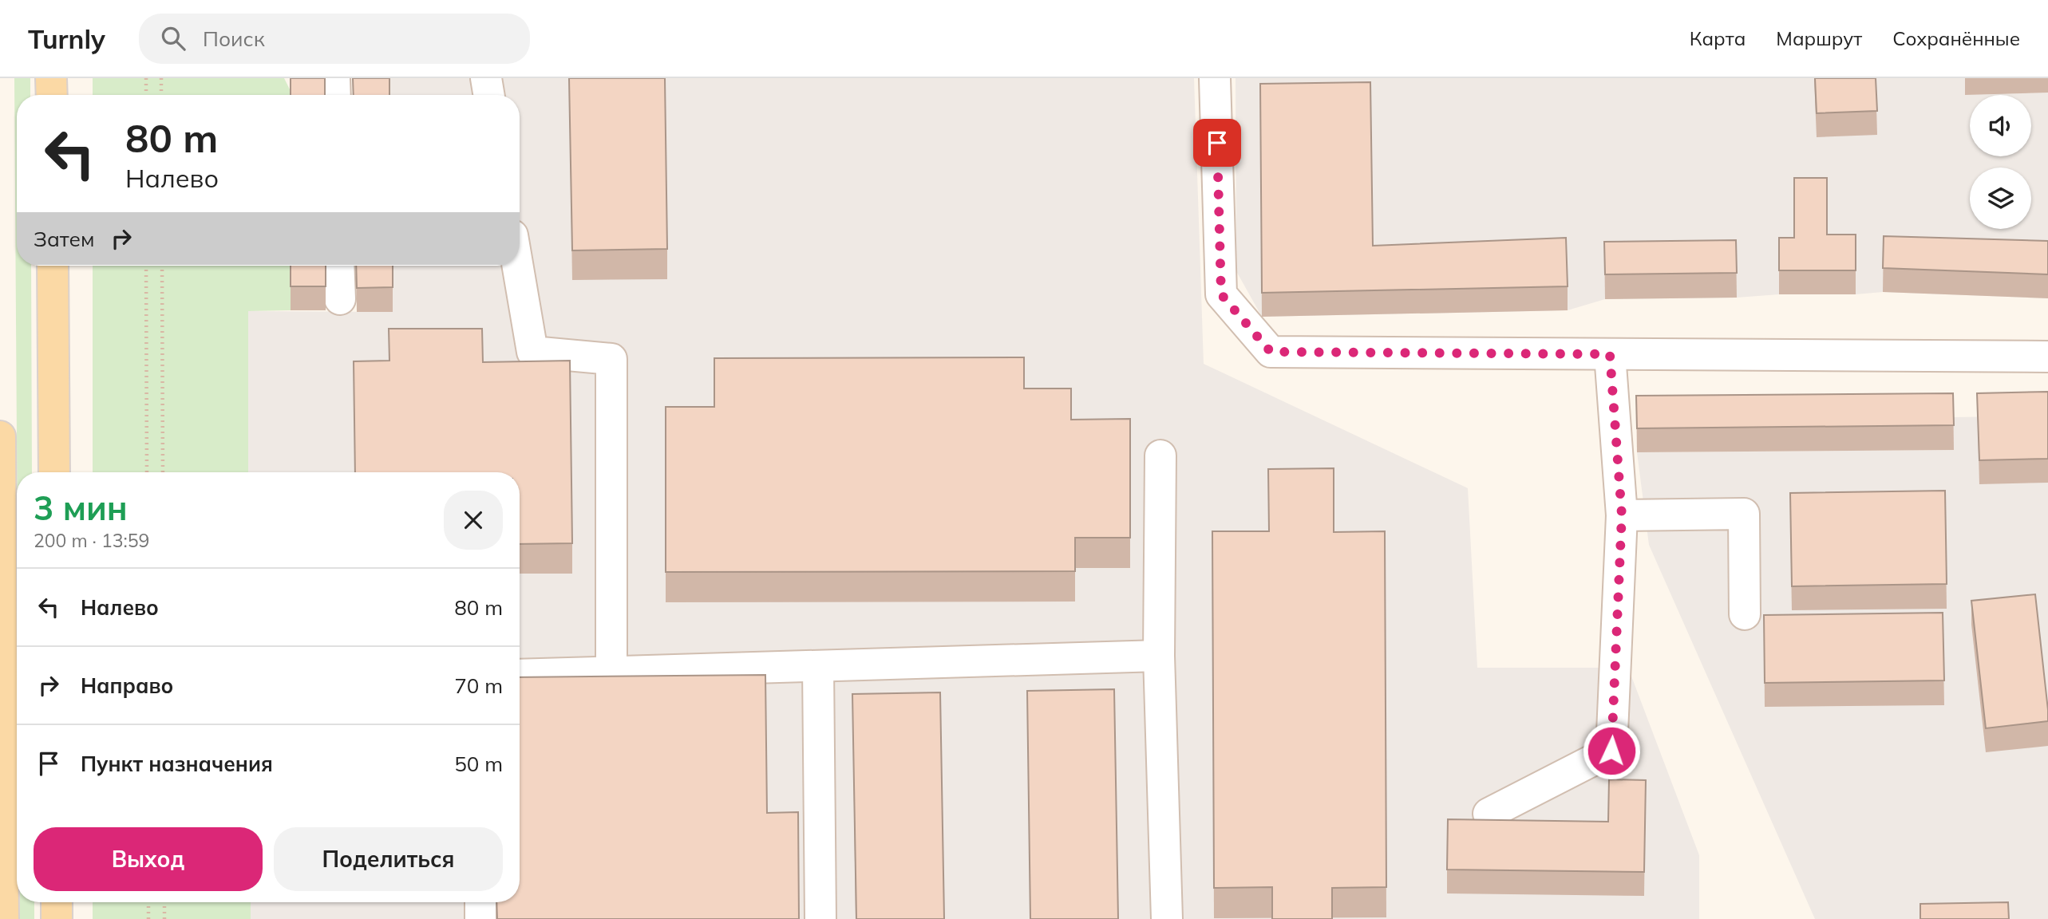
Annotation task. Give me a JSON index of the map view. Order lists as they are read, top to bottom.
{
  "page": {
    "header": "Turnly",
    "search": "Поиск",
    "nav": ["Карта", "Маршрут", "Сохранённые"],
    "turn": ["80 m", "Налево"],
    "then": "Затем",
    "heading": ["3 мин", "200 m · 13:59"],
    "list": [
      {
        "name": "Налево",
        "value": "80 m"
      },
      {
        "name": "Направо",
        "value": "70 m"
      },
      {
        "name": "Пункт назначения",
        "value": "50 m"
      }
    ],
    "buttons": ["Выход", "Поделиться"]
  }
}
